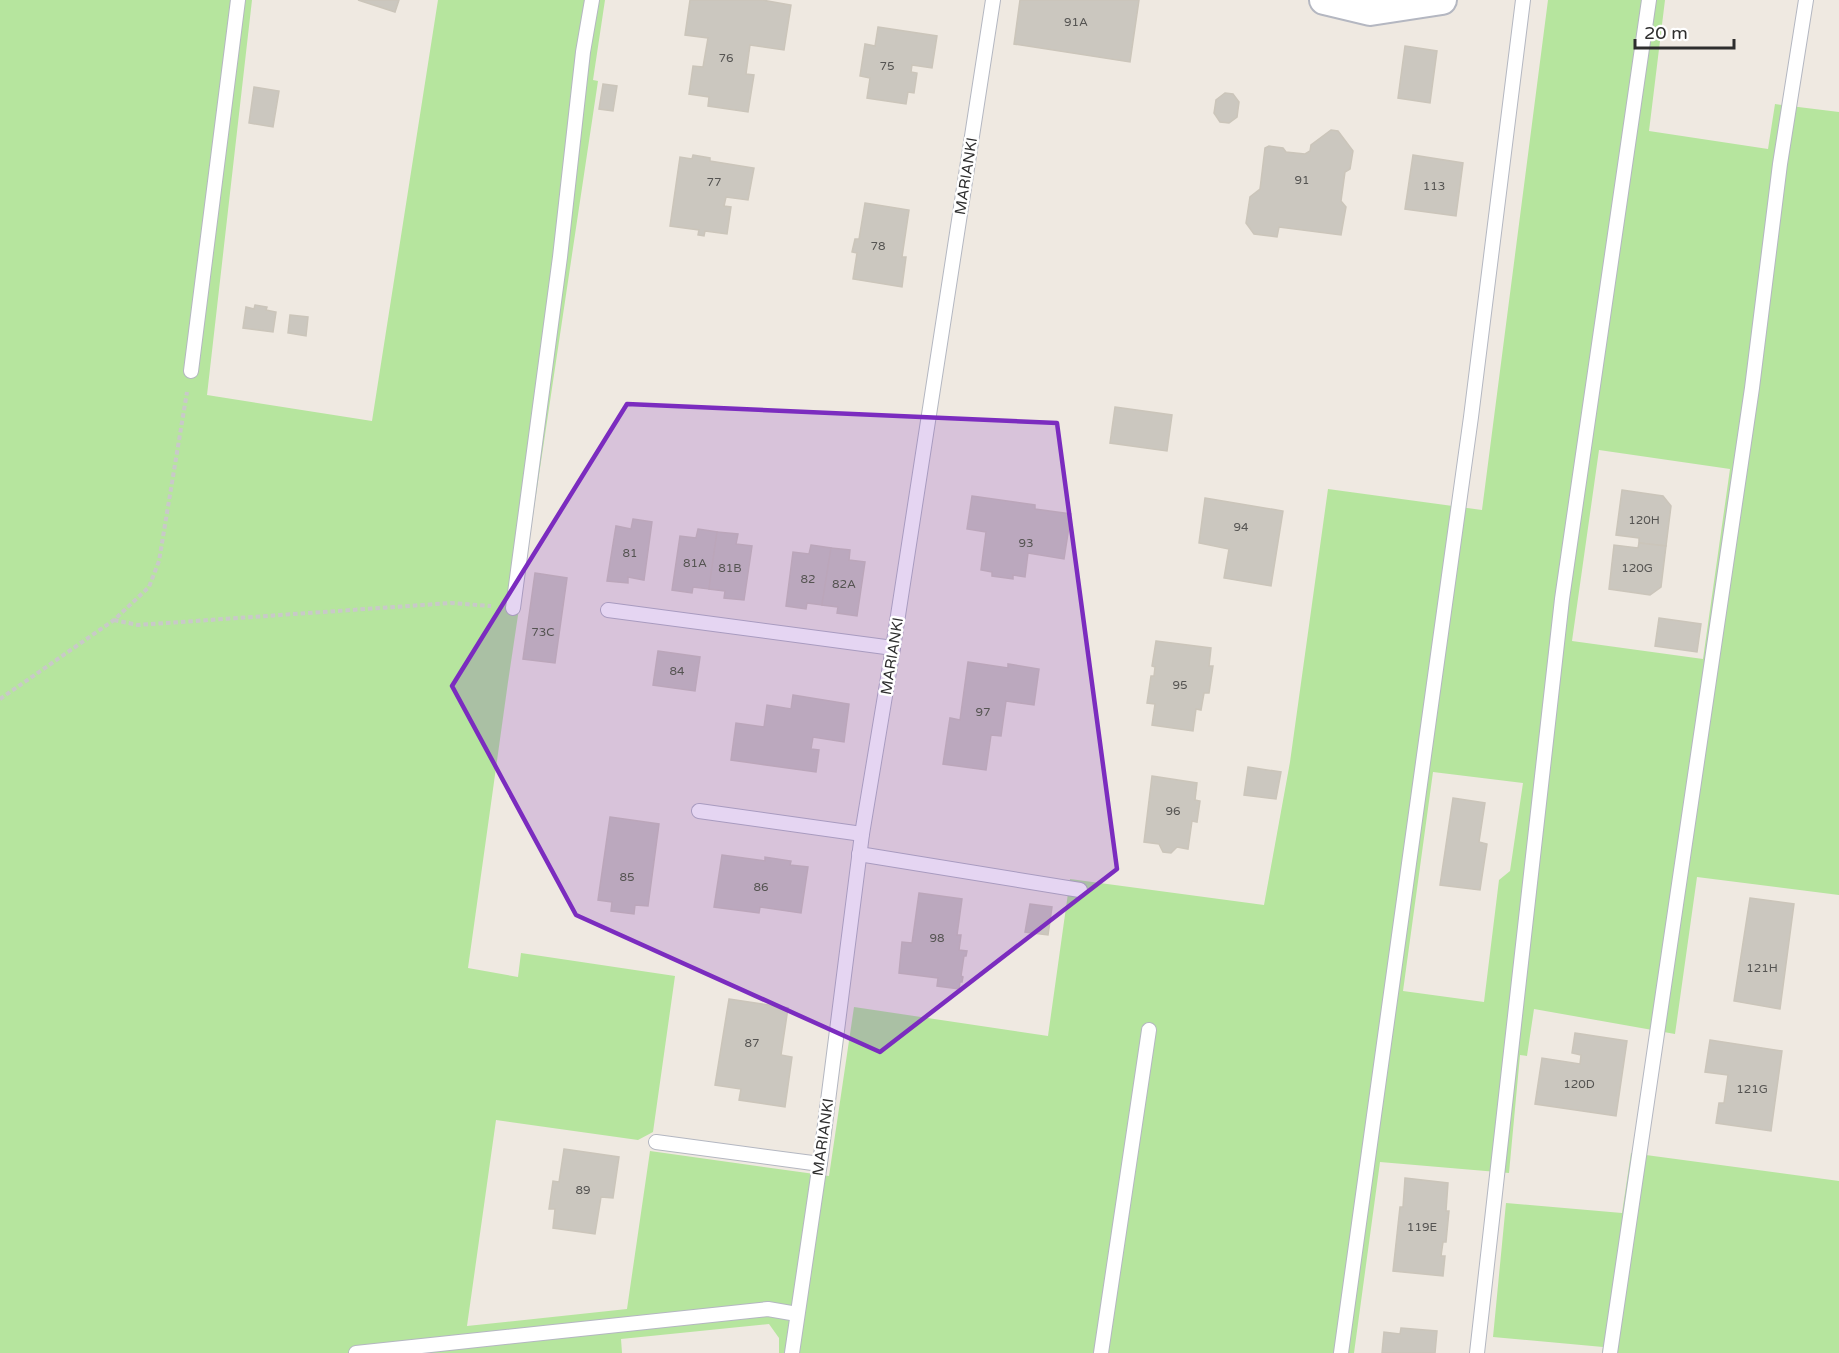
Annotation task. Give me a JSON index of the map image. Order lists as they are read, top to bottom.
{
  "streets": {
    "lane": ["MARIANKI"]
  },
  "house_numbers": [
    "91A",
    "76",
    "75",
    "91",
    "77",
    "113",
    "78",
    "120H",
    "94",
    "93",
    "81",
    "81A",
    "81B",
    "120G",
    "82",
    "82A",
    "73C",
    "84",
    "95",
    "97",
    "96",
    "85",
    "86",
    "98",
    "121H",
    "87",
    "120D",
    "121G",
    "89",
    "119E"
  ],
  "scale_bar": "20 m"
}
